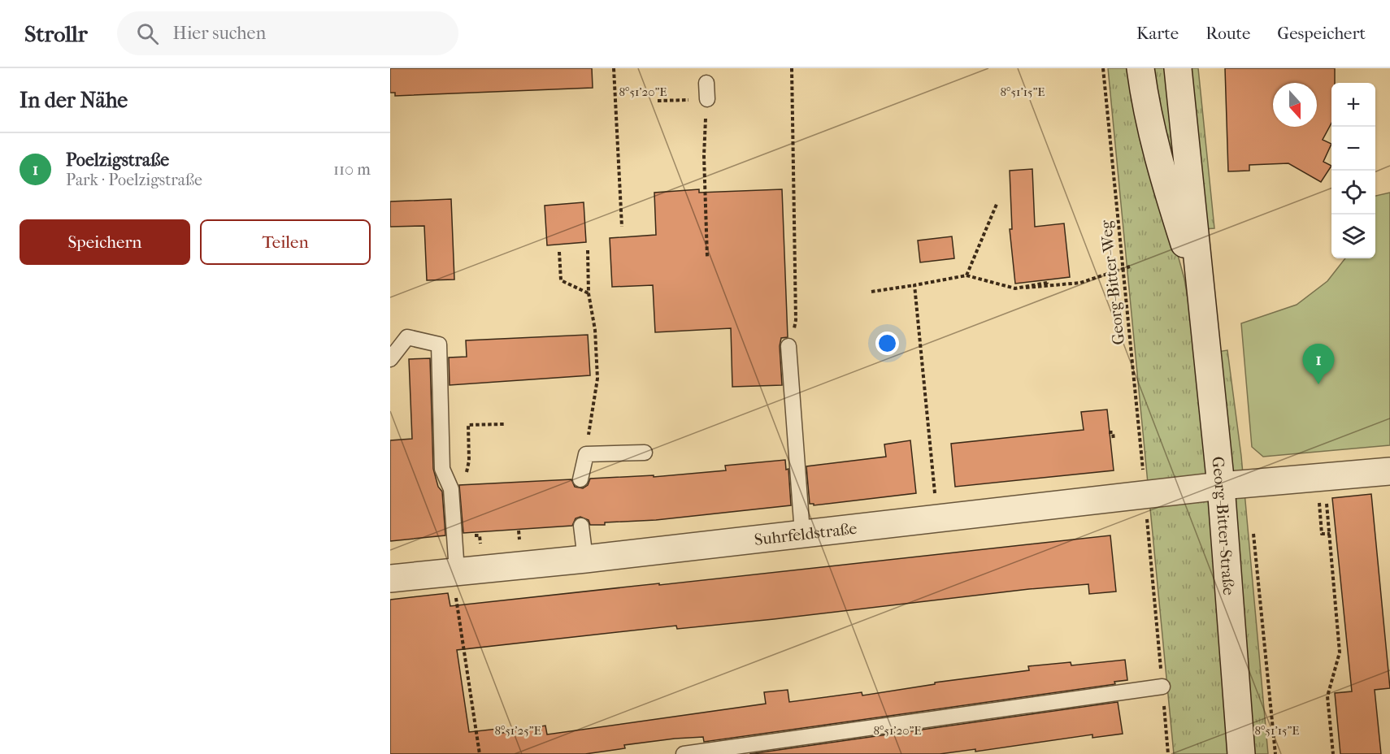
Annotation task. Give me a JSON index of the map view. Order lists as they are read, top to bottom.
{
  "streets": {
    "street": ["Georg-Bitter-Straße", "Suhrfeldstraße"],
    "path": ["Georg-Bitter-Weg"]
  },
  "crossings": [
    ["Georg-Bitter-Weg", "Suhrfeldstraße"],
    ["Georg-Bitter-Straße", "Suhrfeldstraße"]
  ],
  "north": "bottom",
  "page": {
    "header": "Strollr",
    "search": "Hier suchen",
    "nav": ["Karte", "Route", "Gespeichert"],
    "heading": "In der Nähe",
    "map_buttons": ["+", "−"],
    "list": [
      {
        "mark": "1",
        "name": "Poelzigstraße",
        "note": "Park · Poelzigstraße",
        "value": "110 m"
      }
    ],
    "buttons": ["Speichern", "Teilen"],
    "pins": "1"
  },
  "coordinates": ["8°51'20\"E", "8°51'15\"E", "8°51'25\"E"]
}
